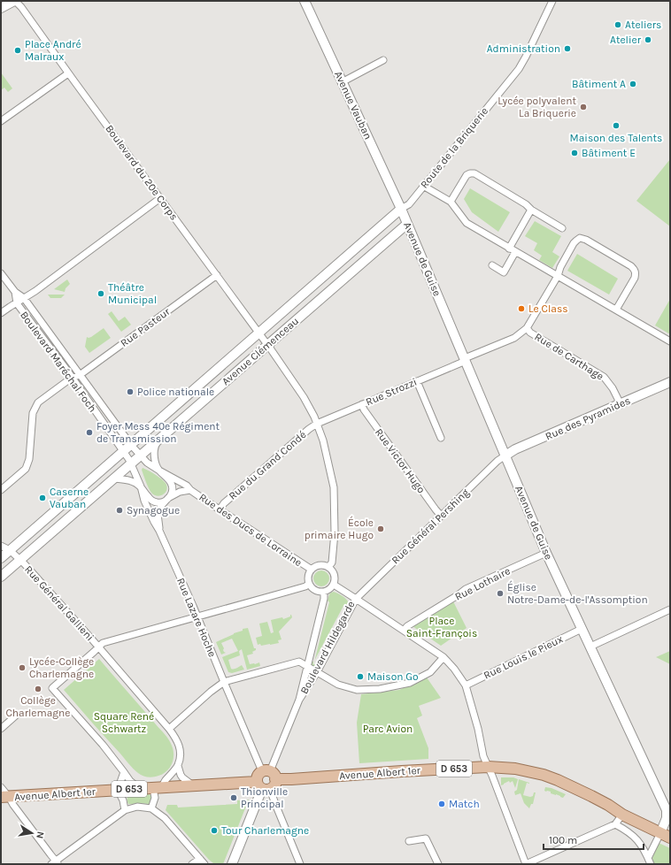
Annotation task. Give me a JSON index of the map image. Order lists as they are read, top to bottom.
{
  "streets": {
    "main road": ["D 653", "Avenue Albert 1er"],
    "street": [
      "Avenue Vauban",
      "Route de la Briquerie",
      "Boulevard du 20e Corps",
      "Avenue de Guise",
      "Rue Pasteur",
      "Avenue Clémenceau",
      "Rue de Carthage",
      "Boulevard Maréchal Foch",
      "Rue Strozzi",
      "Rue des Pyramides",
      "Rue Victor Hugo",
      "Rue du Grand Condé",
      "Rue Général Pershing",
      "Rue des Ducs de Lorraine",
      "Rue Lothaire",
      "Rue Général Gallieni",
      "Rue Lazare Hoche",
      "Boulevard Hildegarde",
      "Rue Louis le Pieux"
    ]
  },
  "crossings": [
    ["Avenue Vauban", "Route de la Briquerie"],
    ["Avenue Vauban", "Avenue de Guise"],
    ["Avenue Vauban", "Avenue Clémenceau"],
    ["Route de la Briquerie", "Avenue de Guise"],
    ["Route de la Briquerie", "Avenue Clémenceau"],
    ["Boulevard du 20e Corps", "Rue Pasteur"],
    ["Boulevard du 20e Corps", "Avenue Clémenceau"],
    ["Avenue de Guise", "Avenue Clémenceau"],
    ["Avenue de Guise", "Rue Strozzi"],
    ["Avenue de Guise", "Rue des Pyramides"],
    ["Avenue de Guise", "Rue Général Pershing"],
    ["Avenue de Guise", "Rue Lothaire"],
    ["Avenue de Guise", "Rue Louis le Pieux"],
    ["Avenue de Guise", "Avenue Albert 1er"],
    ["Rue Pasteur", "Boulevard Maréchal Foch"],
    ["Avenue Clémenceau", "Boulevard Maréchal Foch"],
    ["Avenue Clémenceau", "Rue des Ducs de Lorraine"],
    ["Avenue Clémenceau", "Rue Général Gallieni"],
    ["Avenue Clémenceau", "Rue Lazare Hoche"],
    ["Rue de Carthage", "Rue Strozzi"],
    ["Rue de Carthage", "Rue des Pyramides"],
    ["Boulevard Maréchal Foch", "Rue des Ducs de Lorraine"],
    ["Boulevard Maréchal Foch", "Rue Lazare Hoche"],
    ["Rue Strozzi", "Rue Victor Hugo"],
    ["Rue Strozzi", "Rue du Grand Condé"],
    ["Rue des Pyramides", "Rue Général Pershing"],
    ["Rue Victor Hugo", "Rue Général Pershing"],
    ["Rue du Grand Condé", "Rue des Ducs de Lorraine"],
    ["Rue Général Pershing", "Boulevard Hildegarde"],
    ["Rue des Ducs de Lorraine", "Rue Lazare Hoche"],
    ["Rue des Ducs de Lorraine", "Boulevard Hildegarde"],
    ["Rue Lazare Hoche", "Boulevard Hildegarde"],
    ["Rue Lazare Hoche", "Avenue Albert 1er"],
    ["Boulevard Hildegarde", "Avenue Albert 1er"]
  ],
  "parks": ["Place Saint-François", "Square René Schwartz", "Parc Avion"],
  "places": [
    "Ateliers",
    "Atelier",
    "Administration",
    "Place André Malraux",
    "Bâtiment A",
    "Lycée polyvalent La Briquerie",
    "Maison des Talents",
    "Bâtiment E",
    "Théâtre Municipal",
    "Le Class",
    "Police nationale",
    "Foyer Mess 40e Régiment de Transmission",
    "Caserne Vauban",
    "Synagogue",
    "École primaire Hugo",
    "Église Notre-Dame-de-l'Assomption",
    "Lycée-Collège Charlemagne",
    "Maison Go",
    "Collège Charlemagne",
    "Thionville Principal",
    "Match",
    "Tour Charlemagne"
  ],
  "scale_bar": "100 m",
  "north": "right"
}
